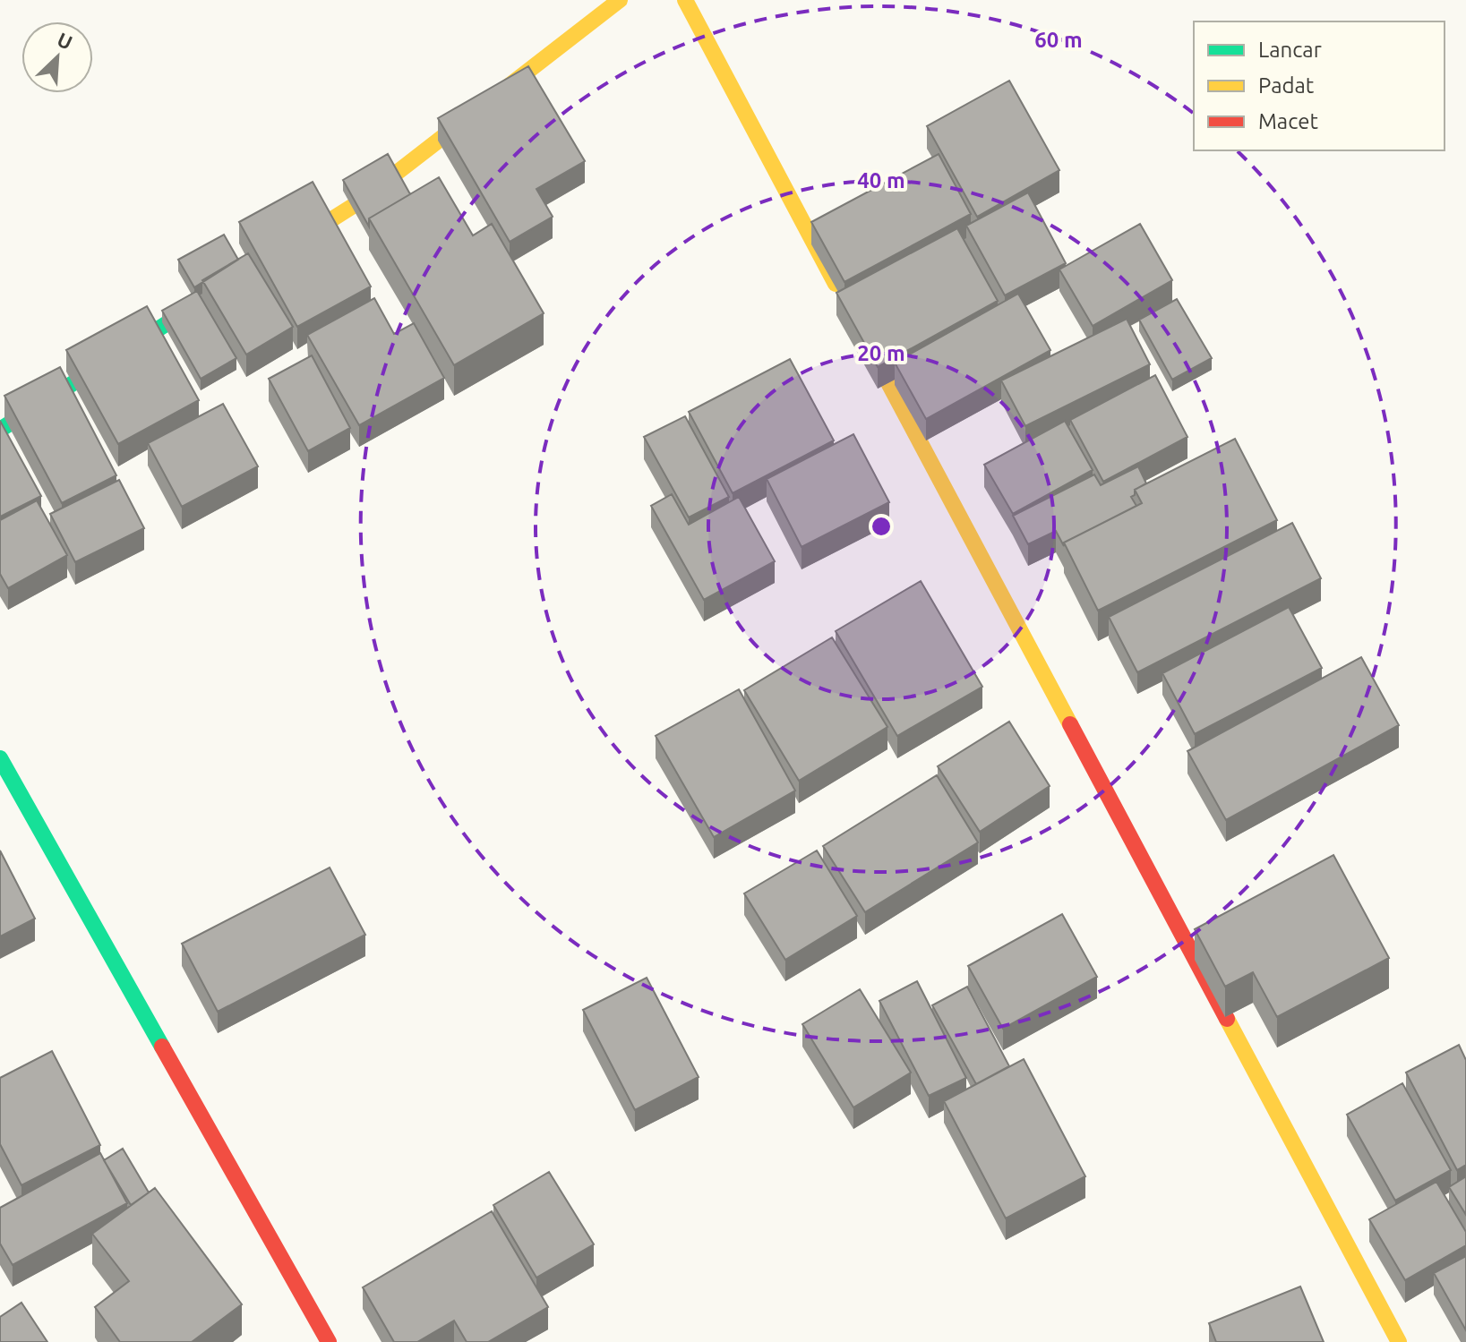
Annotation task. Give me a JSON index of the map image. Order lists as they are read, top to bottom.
{
  "legend": ["Lancar", "Padat", "Macet"],
  "north": "top right",
  "rings": ["60 m", "40 m", "20 m"]
}
